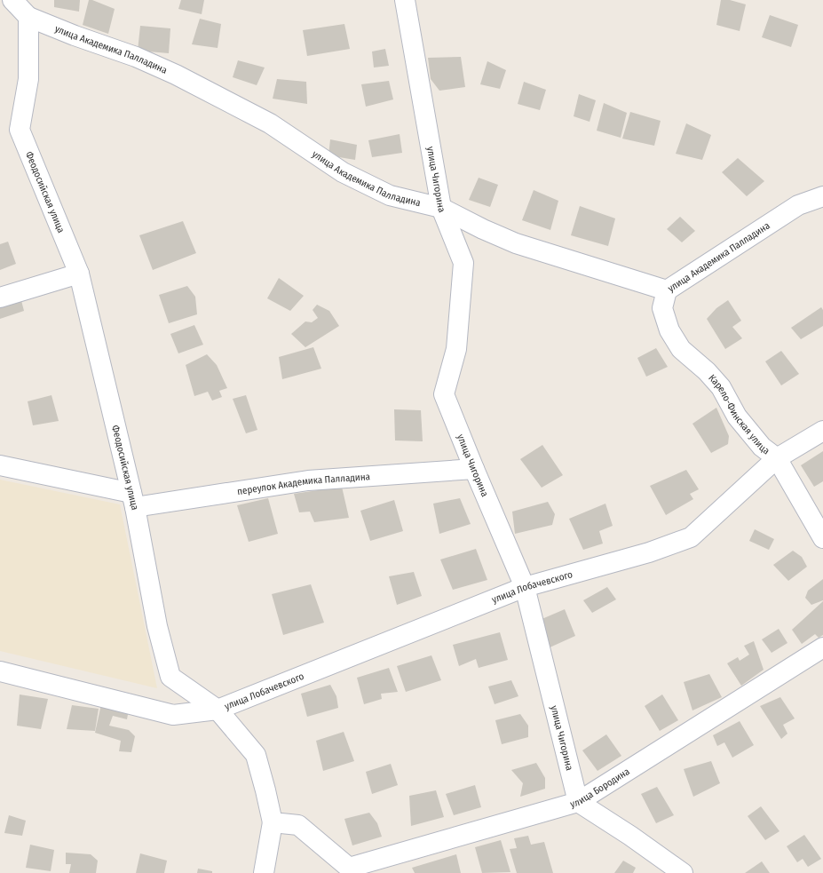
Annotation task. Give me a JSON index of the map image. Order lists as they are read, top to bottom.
{
  "streets": {
    "street": [
      "улица Академика Палладина",
      "улица Чигорина",
      "Феодосийская улица",
      "Карело-Финская улица",
      "переулок Академика Палладина",
      "улица Лобачевского",
      "улица Бородина"
    ]
  },
  "crossings": [
    ["улица Академика Палладина", "улица Чигорина"],
    ["улица Академика Палладина", "Феодосийская улица"],
    ["улица Академика Палладина", "Карело-Финская улица"],
    ["улица Чигорина", "переулок Академика Палладина"],
    ["улица Чигорина", "улица Лобачевского"],
    ["улица Чигорина", "улица Бородина"],
    ["Феодосийская улица", "переулок Академика Палладина"],
    ["Феодосийская улица", "улица Лобачевского"],
    ["Феодосийская улица", "улица Бородина"],
    ["Карело-Финская улица", "улица Лобачевского"]
  ]
}
